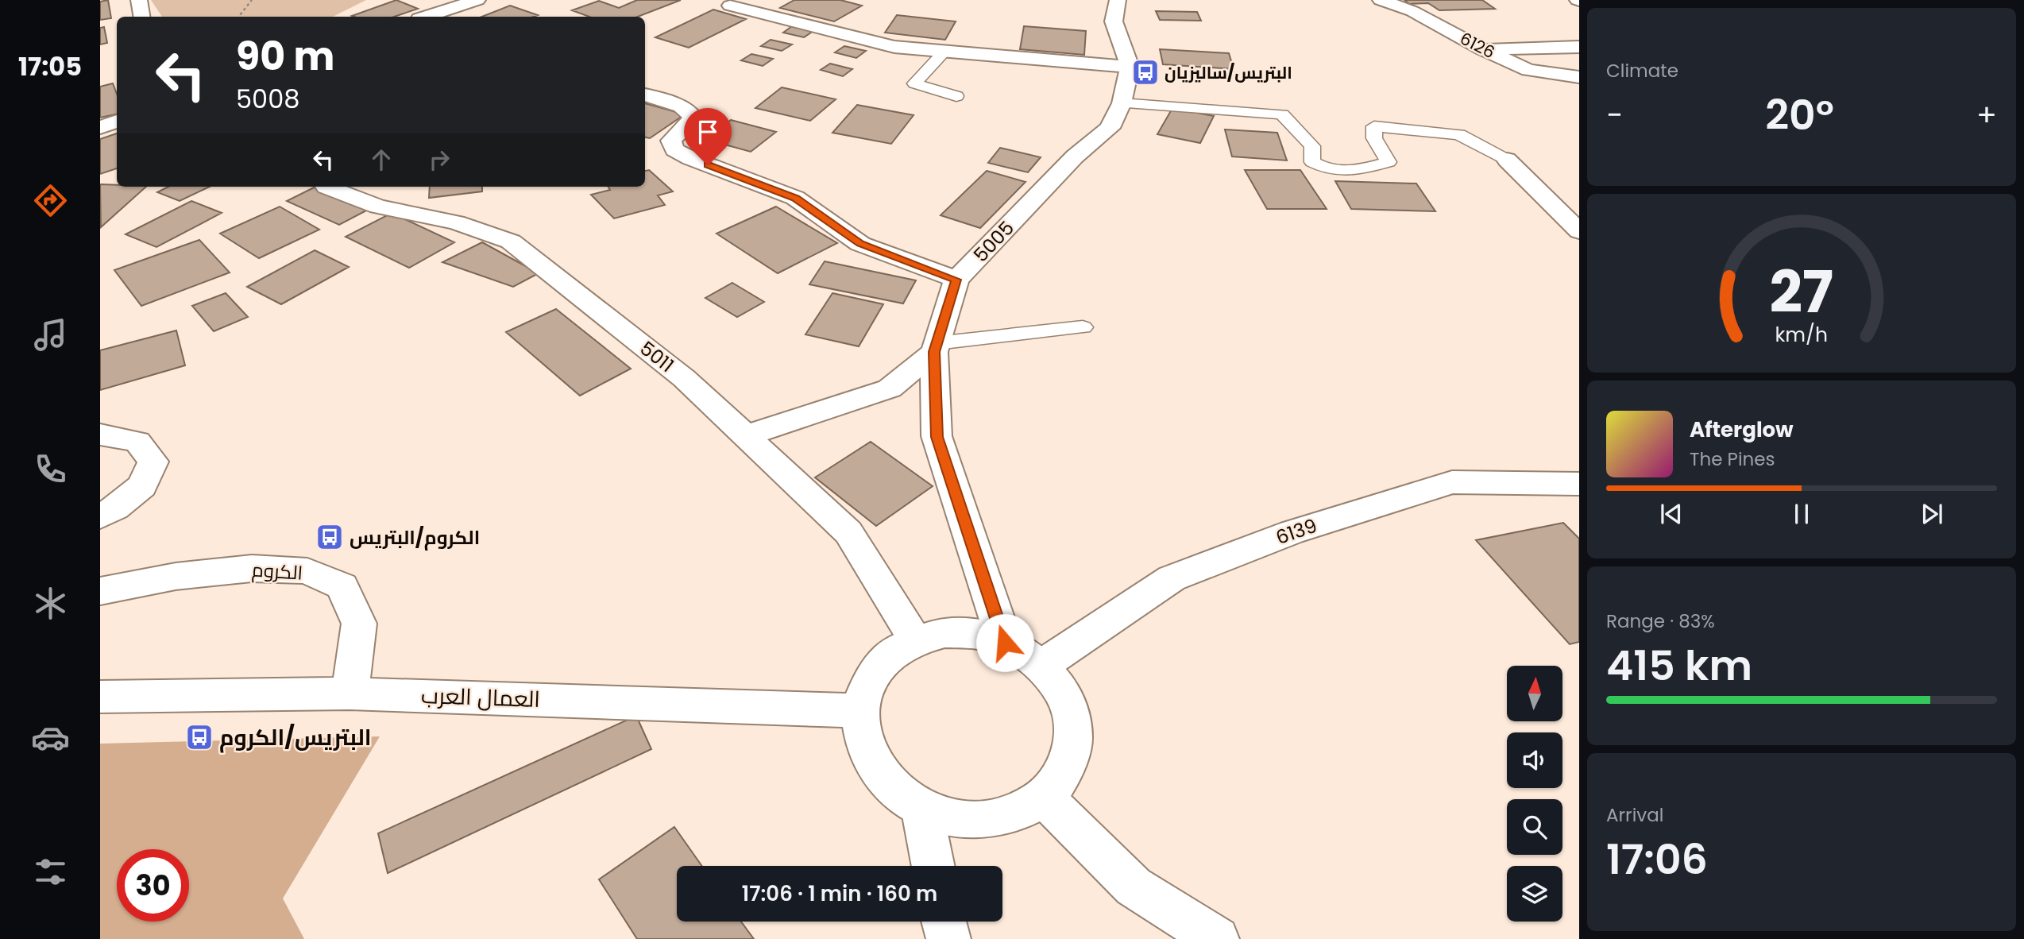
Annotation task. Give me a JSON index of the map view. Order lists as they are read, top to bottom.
{
  "streets": {
    "street": [
      "6126",
      "5005",
      "5011",
      "6139",
      "الكروم",
      "العمال العرب"
    ]
  },
  "crossings": [
    ["الكروم", "العمال العرب"]
  ],
  "places": {
    "bus stop": ["البتريس/ساليزيان", "الكروم/البتريس", "البتريس/الكروم"]
  },
  "north": "top",
  "page": {
    "tabs": "17:05",
    "tile": [
      "Climate",
      ["Range · 83%", "415 km"],
      ["Arrival", "17:06"]
    ],
    "turn": ["90 m", "5008"],
    "heat": ["−", "20°", "+"],
    "song": ["Afterglow", "The Pines"],
    "limit": "30",
    "trip": "17:06 · 1 min · 160 m",
    "gauge": ["27", "km/h"]
  }
}
